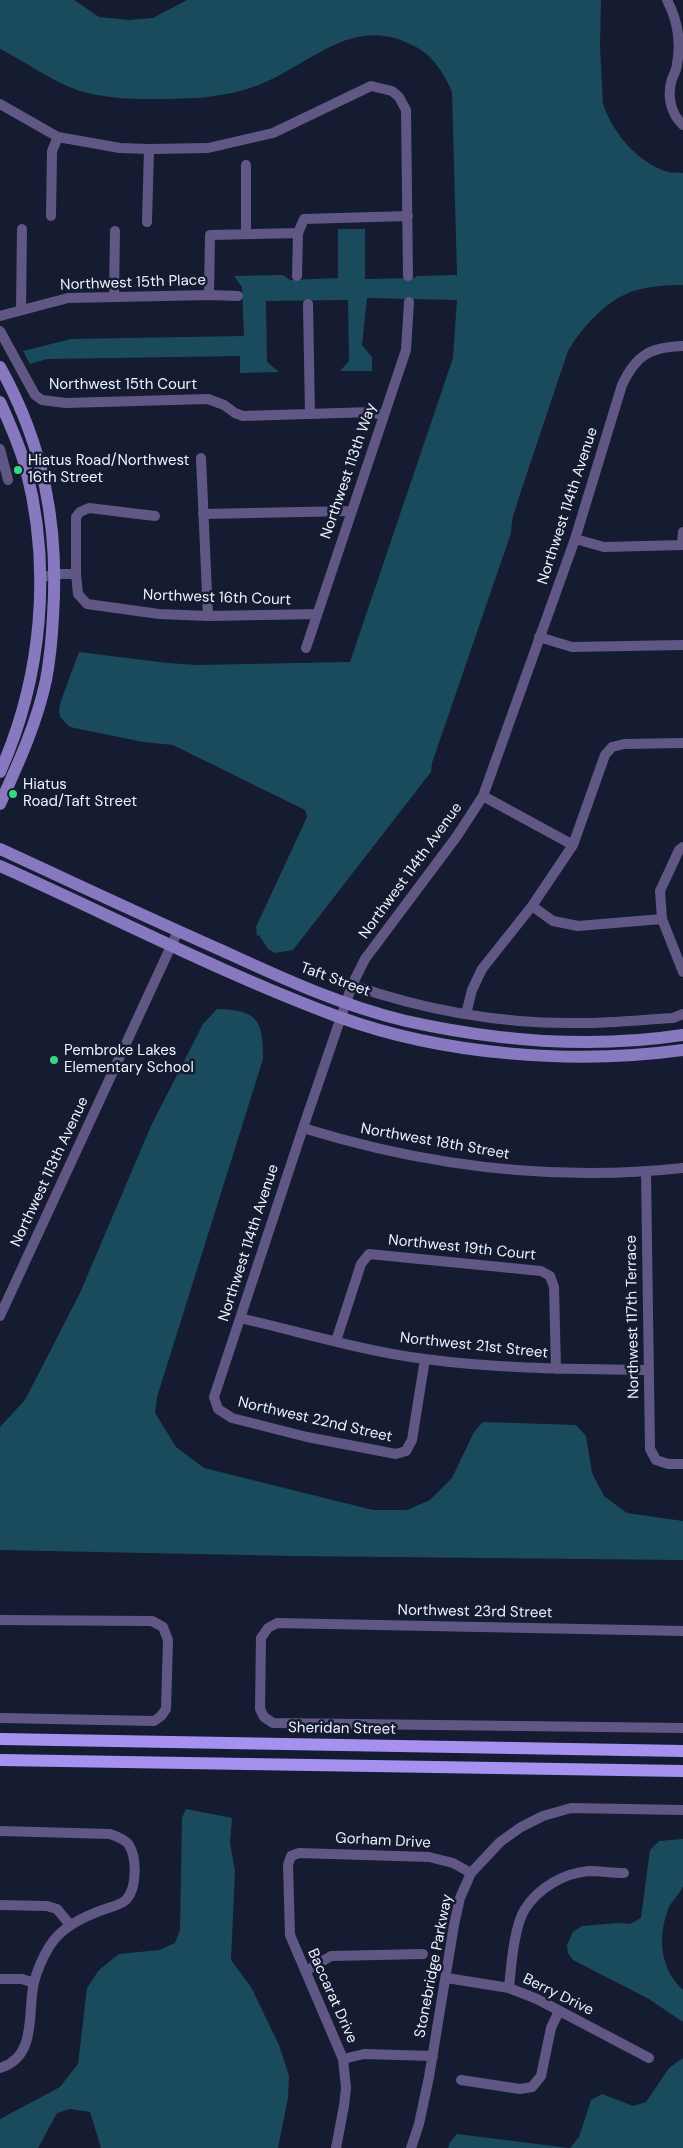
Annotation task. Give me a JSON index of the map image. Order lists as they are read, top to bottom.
{
  "streets": {
    "main road": ["Sheridan Street"],
    "street": [
      "Northwest 15th Place",
      "Northwest 15th Court",
      "Northwest 113th Way",
      "Northwest 114th Avenue",
      "Northwest 16th Court",
      "Taft Street",
      "Northwest 18th Street",
      "Northwest 113th Avenue",
      "Northwest 19th Court",
      "Northwest 117th Terrace",
      "Northwest 21st Street",
      "Northwest 22nd Street",
      "Northwest 23rd Street",
      "Gorham Drive",
      "Stonebridge Parkway",
      "Berry Drive",
      "Baccarat Drive"
    ]
  },
  "crossings": [
    ["Northwest 15th Court", "Northwest 113th Way"],
    ["Northwest 113th Way", "Northwest 16th Court"],
    ["Northwest 114th Avenue", "Taft Street"],
    ["Northwest 114th Avenue", "Northwest 18th Street"],
    ["Northwest 114th Avenue", "Northwest 21st Street"],
    ["Northwest 114th Avenue", "Northwest 22nd Street"],
    ["Taft Street", "Northwest 113th Avenue"],
    ["Northwest 18th Street", "Northwest 117th Terrace"],
    ["Northwest 19th Court", "Northwest 21st Street"],
    ["Northwest 117th Terrace", "Northwest 21st Street"],
    ["Northwest 21st Street", "Northwest 22nd Street"],
    ["Northwest 23rd Street", "Sheridan Street"],
    ["Gorham Drive", "Stonebridge Parkway"],
    ["Gorham Drive", "Baccarat Drive"],
    ["Stonebridge Parkway", "Berry Drive"]
  ],
  "places": ["Hiatus Road/Northwest 16th Street", "Hiatus Road/Taft Street", "Pembroke Lakes Elementary School"]
}
